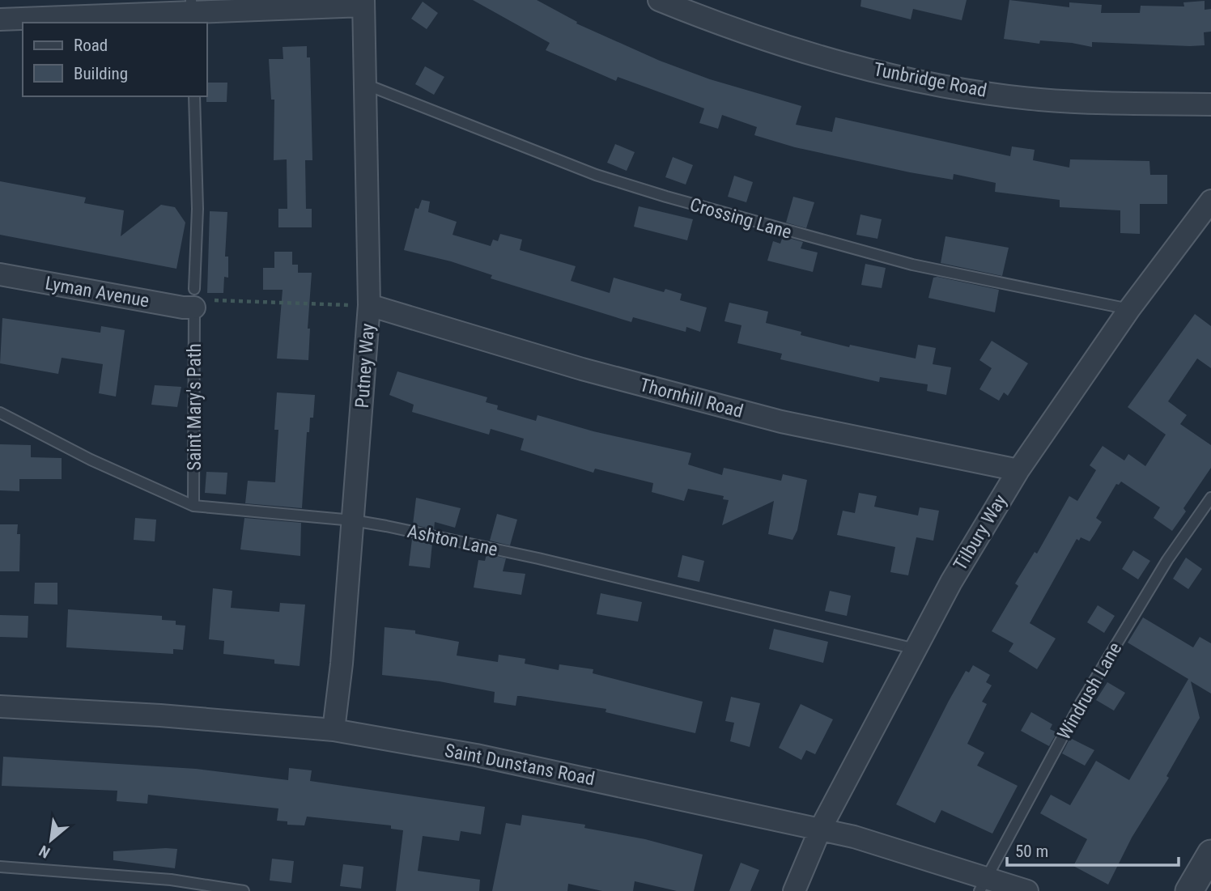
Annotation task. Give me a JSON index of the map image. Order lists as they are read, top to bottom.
{
  "streets": {
    "street": [
      "Tunbridge Road",
      "Lyman Avenue",
      "Putney Way",
      "Thornhill Road",
      "Tilbury Way",
      "Saint Dunstans Road"
    ],
    "lane": [
      "Crossing Lane",
      "Saint Mary's Path",
      "Ashton Lane",
      "Windrush Lane"
    ]
  },
  "crossings": [
    ["Crossing Lane", "Putney Way"],
    ["Crossing Lane", "Tilbury Way"],
    ["Lyman Avenue", "Saint Mary's Path"],
    ["Putney Way", "Thornhill Road"],
    ["Putney Way", "Ashton Lane"],
    ["Putney Way", "Saint Dunstans Road"],
    ["Thornhill Road", "Tilbury Way"],
    ["Saint Mary's Path", "Ashton Lane"],
    ["Tilbury Way", "Ashton Lane"],
    ["Tilbury Way", "Saint Dunstans Road"],
    ["Windrush Lane", "Saint Dunstans Road"]
  ],
  "legend": ["Road", "Building"],
  "scale_bar": "50 m",
  "north": "bottom left"
}
